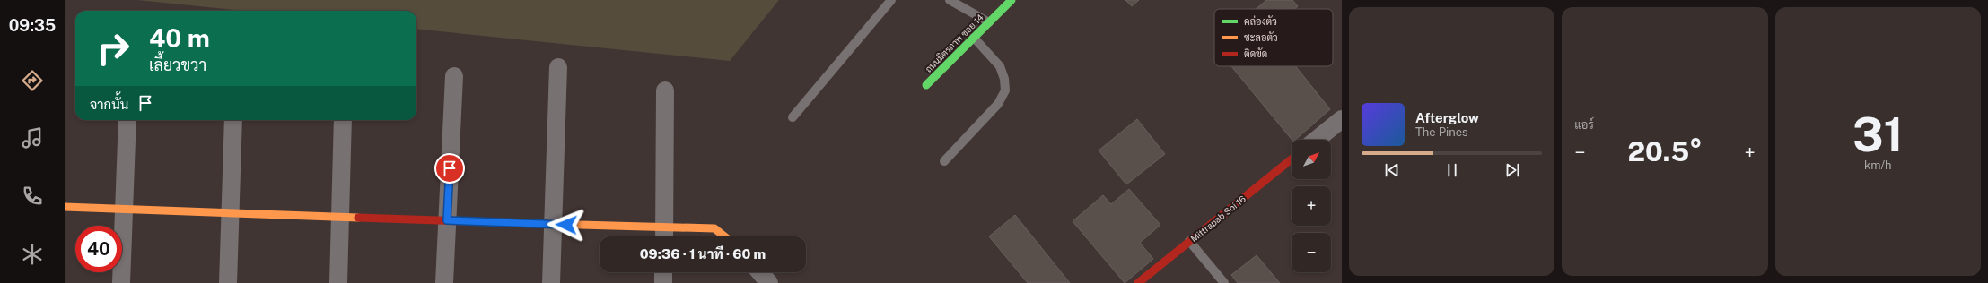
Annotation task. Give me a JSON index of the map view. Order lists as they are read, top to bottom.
{
  "streets": {
    "street": ["ถนนมิตรภาพ ซอย 14", "Mittrapab Soi 16"]
  },
  "legend": ["คล่องตัว", "ชะลอตัว", "ติดขัด"],
  "north": "top right",
  "page": {
    "tabs": "09:35",
    "tile": [
      "แอร์",
      ["31", "km/h"]
    ],
    "turn": ["40 m", "เลี้ยวขวา"],
    "then": "จากนั้น",
    "song": ["Afterglow", "The Pines"],
    "heat": ["−", "20.5°", "+"],
    "map_buttons": ["+", "−"],
    "limit": "40",
    "trip": "09:36 · 1 นาที · 60 m"
  }
}
